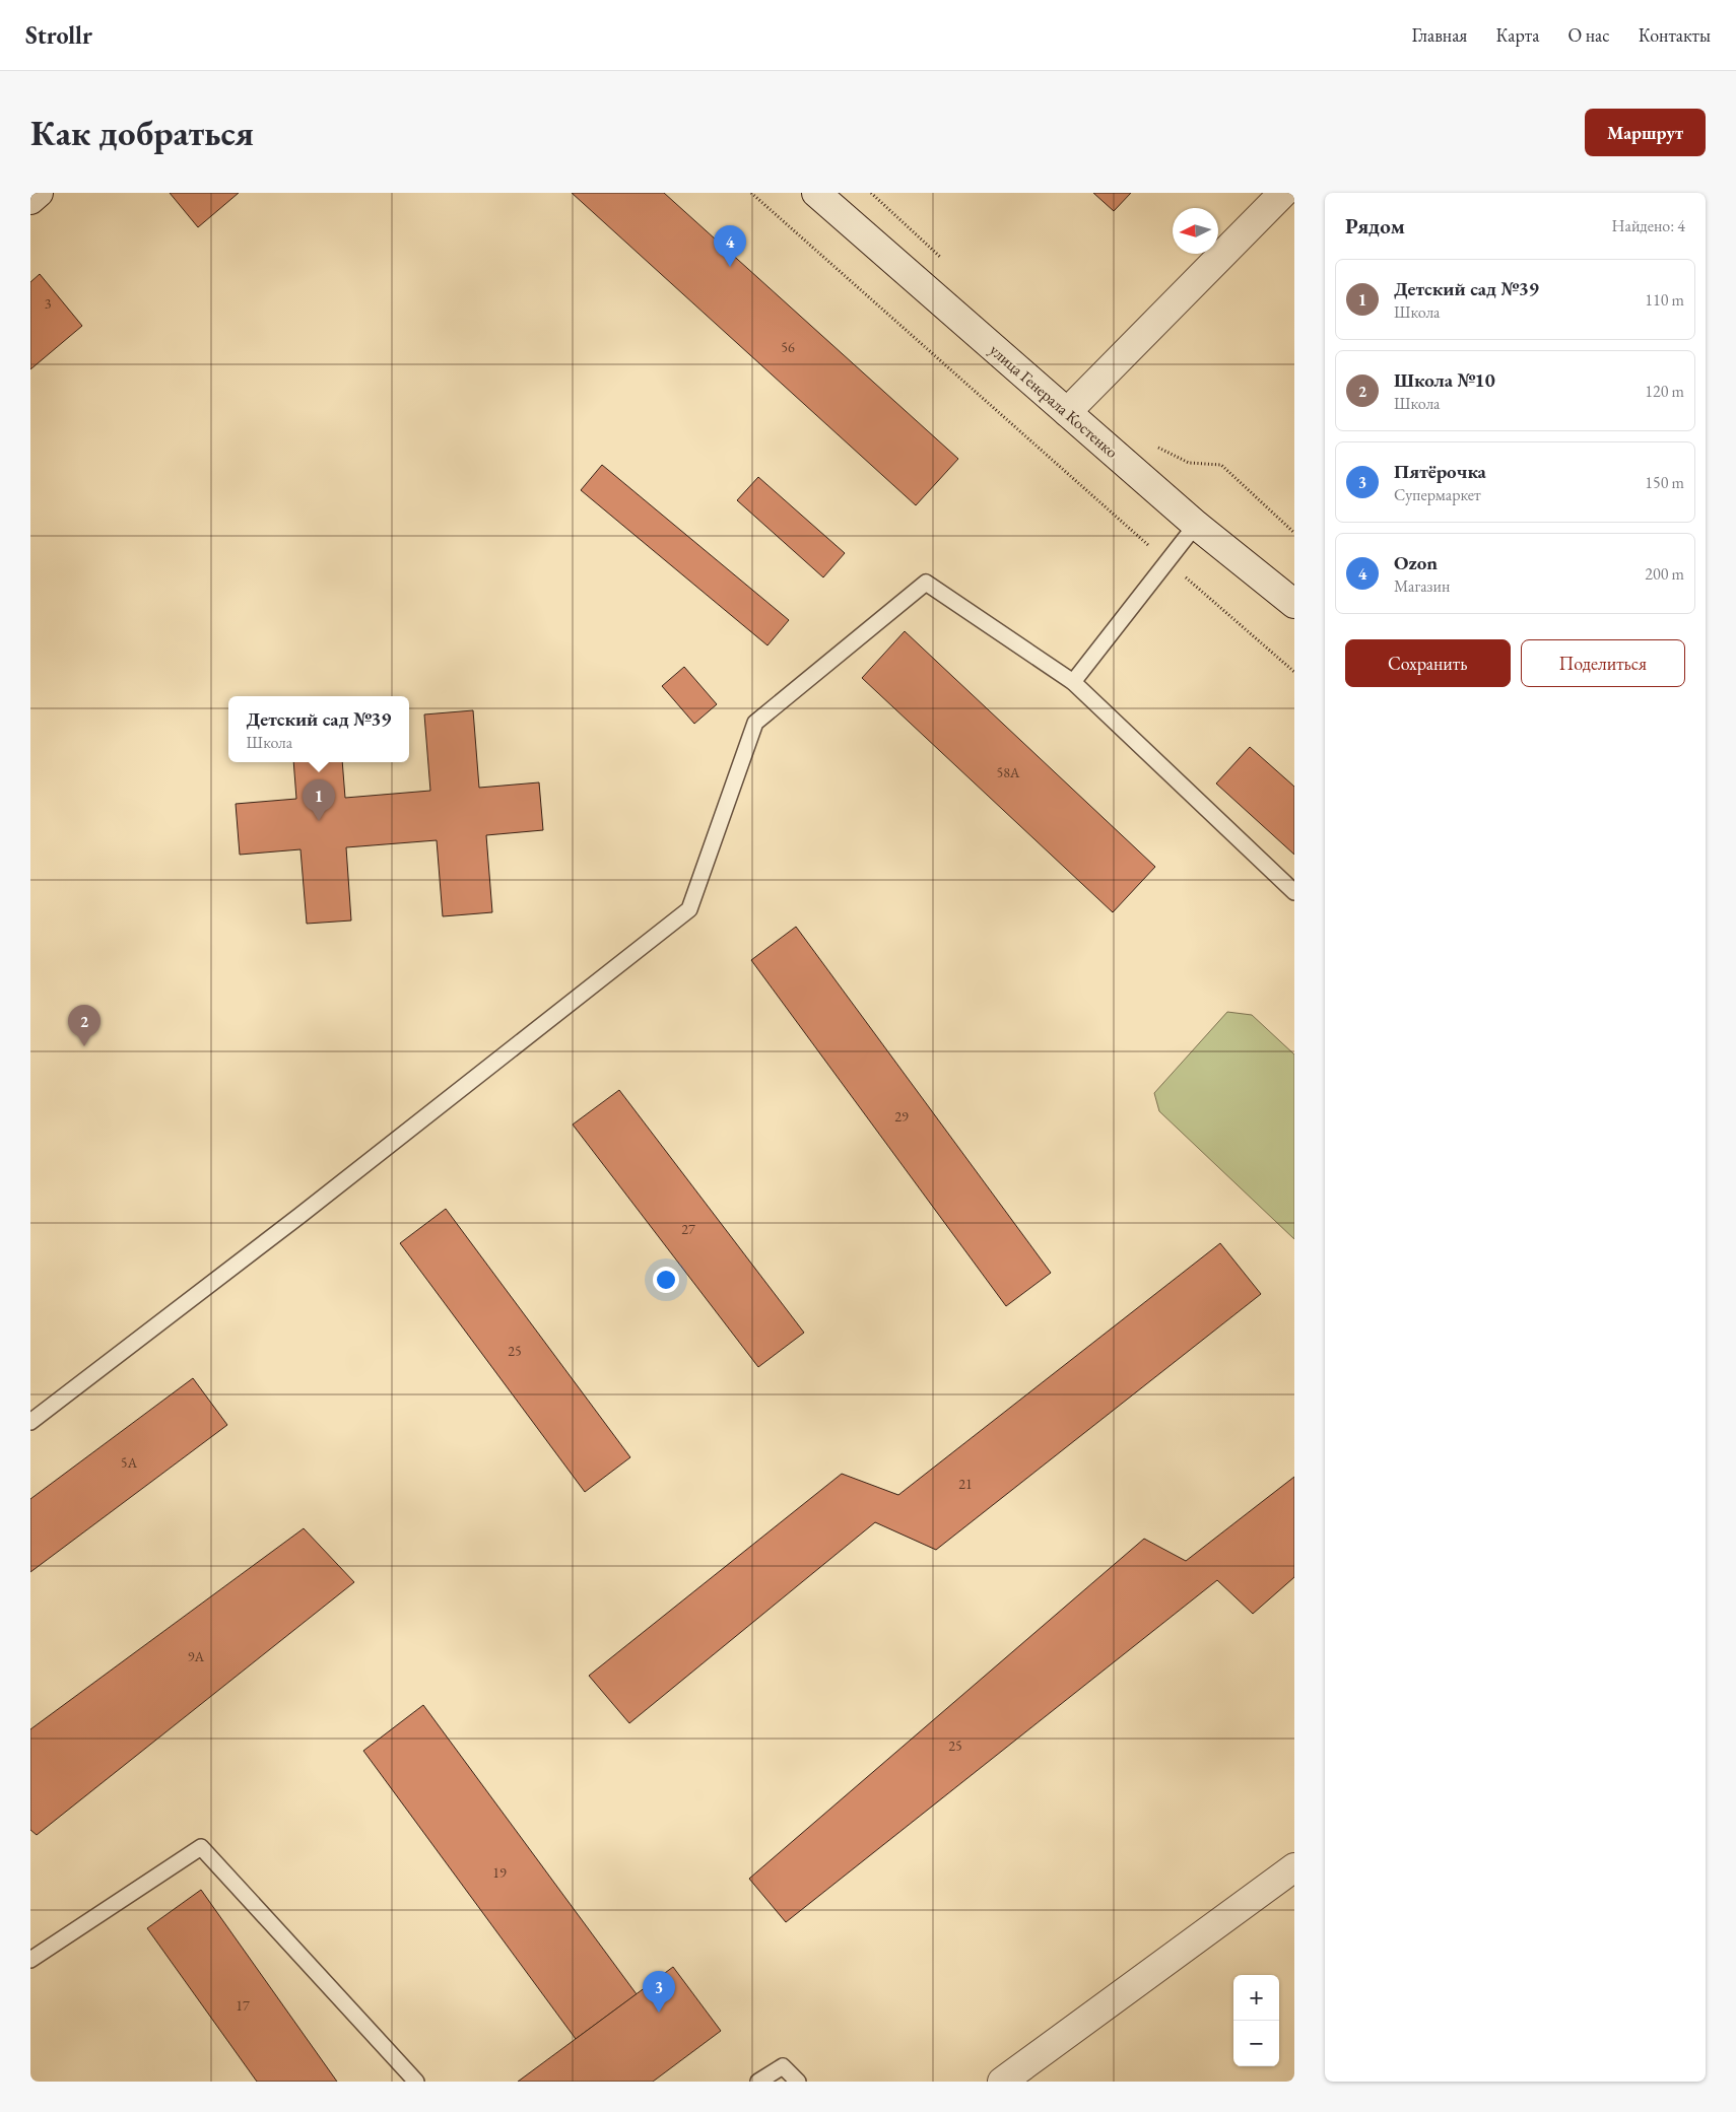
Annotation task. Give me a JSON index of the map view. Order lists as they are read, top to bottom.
{
  "streets": {
    "street": ["улица Генерала Костенко"]
  },
  "house_numbers": [
    "3",
    "56",
    "58А",
    "29",
    "27",
    "25",
    "5А",
    "21",
    "9А",
    "25",
    "19",
    "17"
  ],
  "north": "left",
  "page": {
    "header": "Strollr",
    "nav": [
      "Главная",
      "Карта",
      "О нас",
      "Контакты"
    ],
    "buttons": [
      "Маршрут",
      ["Сохранить", "Поделиться"]
    ],
    "title": "Как добраться",
    "heading": ["Рядом", "Найдено: 4"],
    "pins": [
      "4",
      "1",
      "2",
      "3"
    ],
    "list": [
      {
        "mark": "1",
        "name": "Детский сад №39",
        "note": "Школа",
        "value": "110 m"
      },
      {
        "mark": "2",
        "name": "Школа №10",
        "note": "Школа",
        "value": "120 m"
      },
      {
        "mark": "3",
        "name": "Пятёрочка",
        "note": "Супермаркет",
        "value": "150 m"
      },
      {
        "mark": "4",
        "name": "Ozon",
        "note": "Магазин",
        "value": "200 m"
      }
    ],
    "popup": ["Детский сад №39", "Школа"],
    "map_buttons": ["+", "−"]
  }
}
